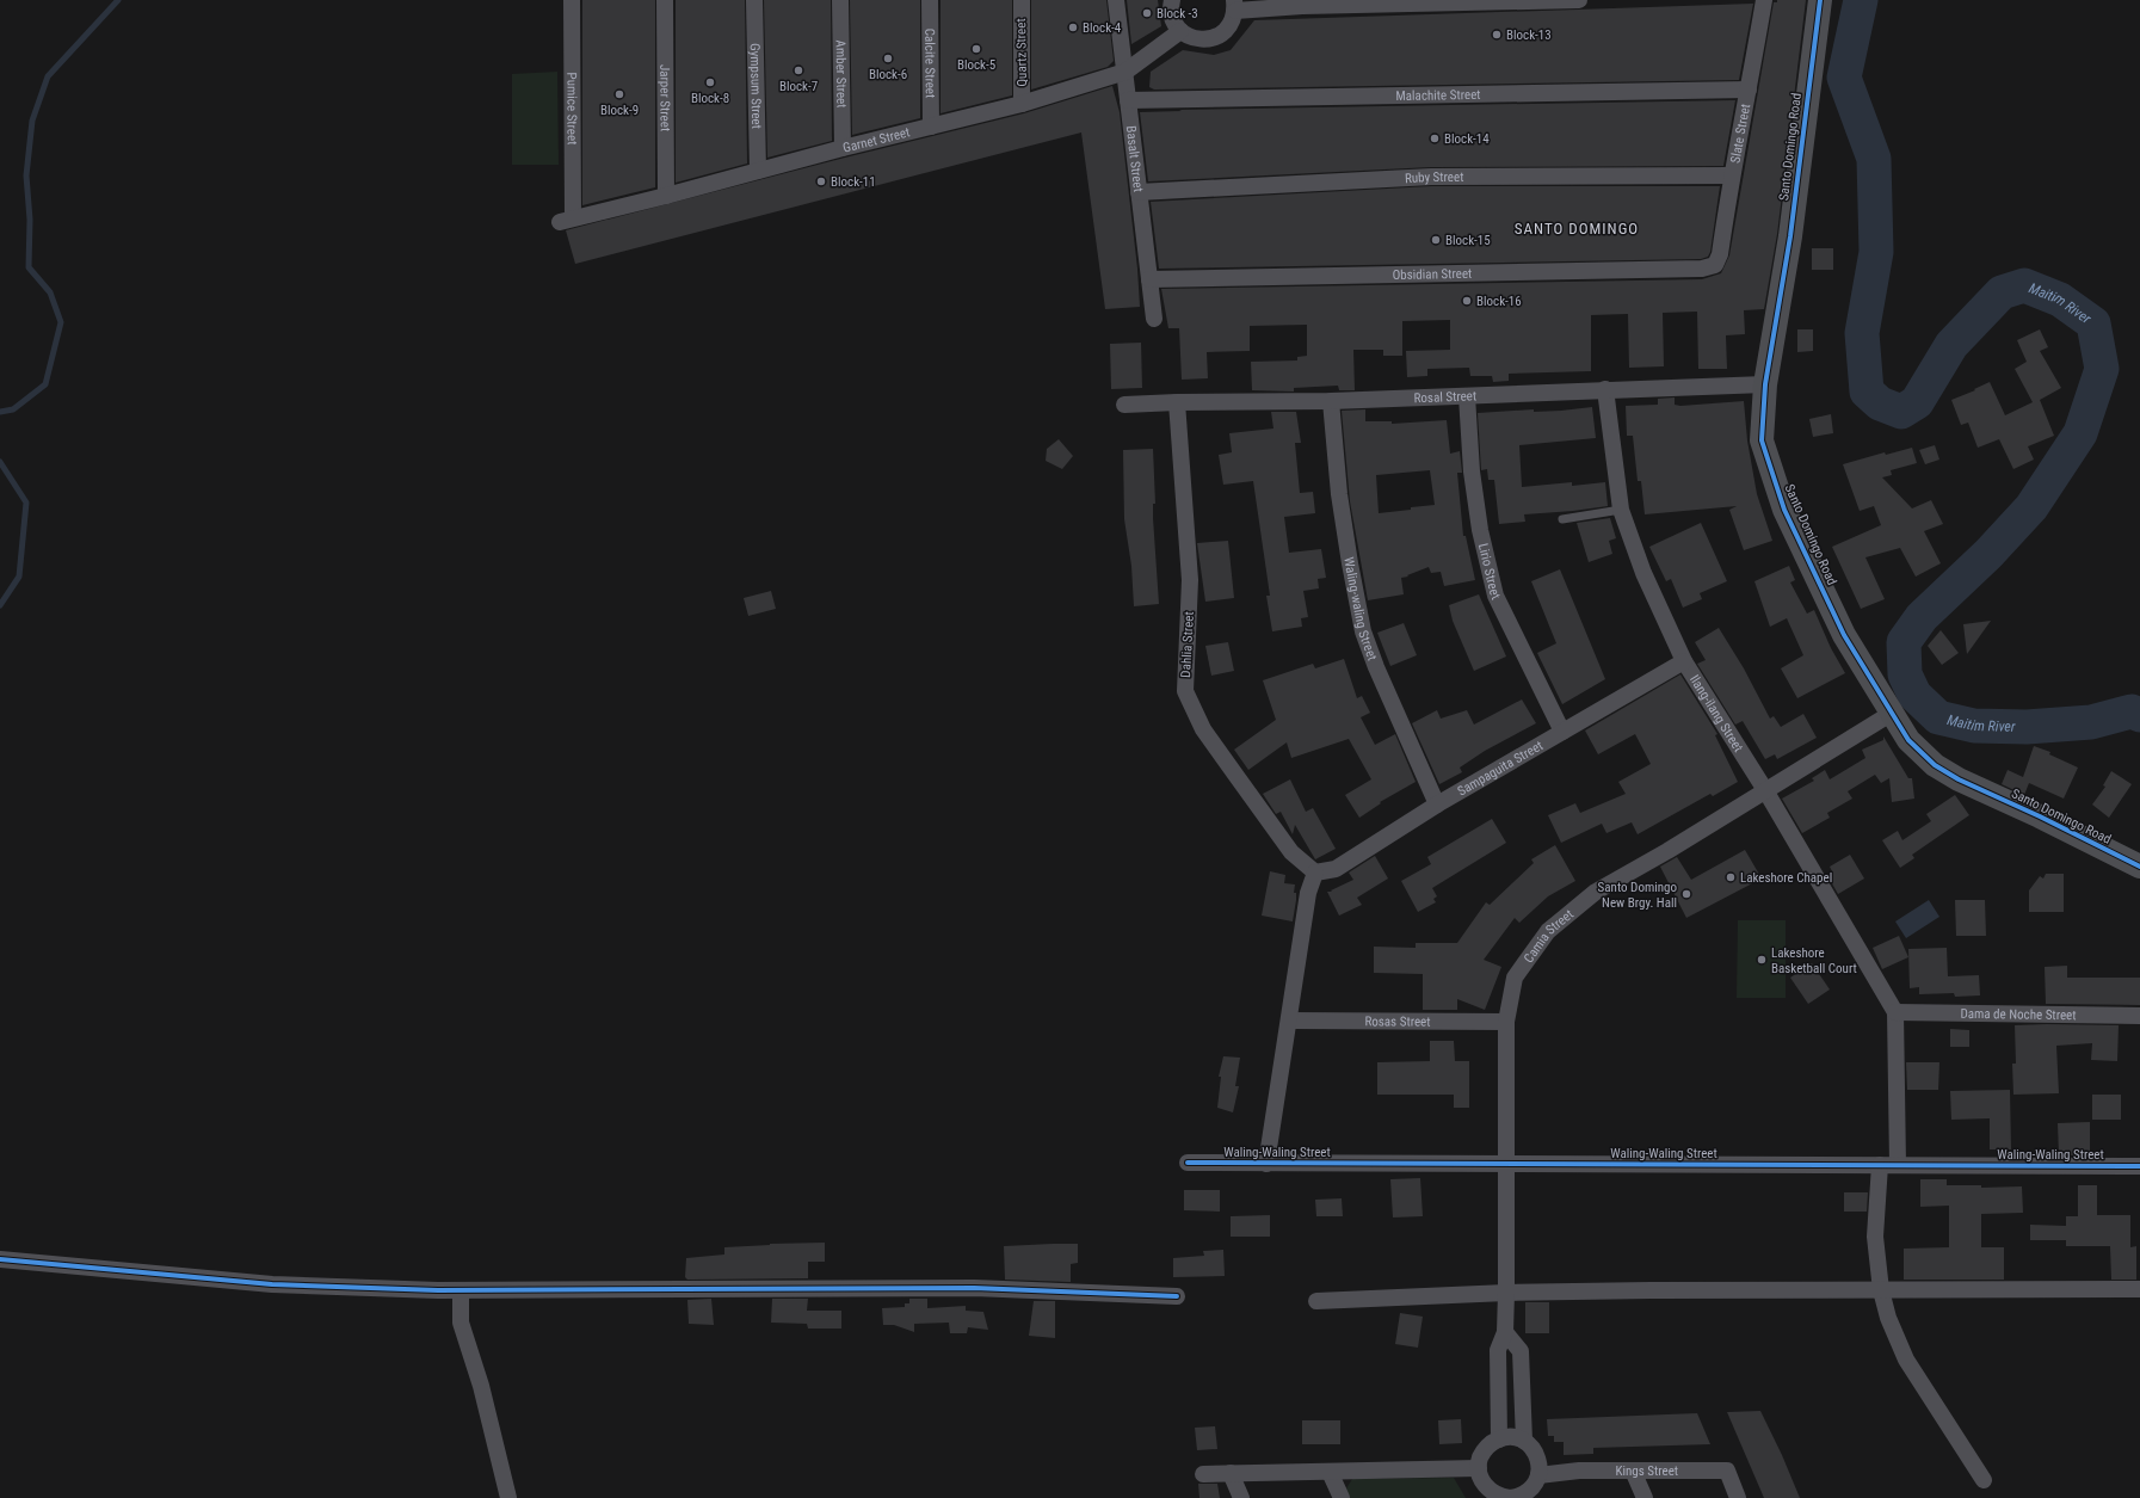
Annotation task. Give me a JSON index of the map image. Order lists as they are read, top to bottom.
{
  "streets": {
    "street": [
      "Quartz Street",
      "Calcite Street",
      "Amber Street",
      "Gympsum Street",
      "Malachite Street",
      "Jarper Street",
      "Pumice Street",
      "Slate Street",
      "Garnet Street",
      "Santo Domingo Road",
      "Basalt Street",
      "Ruby Street",
      "Obsidian Street",
      "Rosal Street",
      "Lirio Street",
      "Waling-waling Street",
      "Dahlia Street",
      "Ilang-ilang Street",
      "Sampaguita Street",
      "Camia Street",
      "Dama de Noche Street",
      "Rosas Street",
      "Waling-Waling Street",
      "Kings Street"
    ]
  },
  "crossings": [
    ["Quartz Street", "Garnet Street"],
    ["Calcite Street", "Garnet Street"],
    ["Amber Street", "Garnet Street"],
    ["Gympsum Street", "Garnet Street"],
    ["Malachite Street", "Slate Street"],
    ["Malachite Street", "Basalt Street"],
    ["Jarper Street", "Garnet Street"],
    ["Pumice Street", "Garnet Street"],
    ["Slate Street", "Ruby Street"],
    ["Slate Street", "Obsidian Street"],
    ["Garnet Street", "Basalt Street"],
    ["Santo Domingo Road", "Rosal Street"],
    ["Santo Domingo Road", "Camia Street"],
    ["Basalt Street", "Ruby Street"],
    ["Basalt Street", "Obsidian Street"],
    ["Rosal Street", "Lirio Street"],
    ["Rosal Street", "Waling-waling Street"],
    ["Rosal Street", "Dahlia Street"],
    ["Rosal Street", "Ilang-ilang Street"],
    ["Lirio Street", "Sampaguita Street"],
    ["Waling-waling Street", "Sampaguita Street"],
    ["Dahlia Street", "Sampaguita Street"],
    ["Ilang-ilang Street", "Sampaguita Street"],
    ["Ilang-ilang Street", "Camia Street"],
    ["Ilang-ilang Street", "Dama de Noche Street"],
    ["Camia Street", "Rosas Street"],
    ["Camia Street", "Waling-Waling Street"],
    ["Camia Street", "Kings Street"]
  ],
  "districts": ["SANTO DOMINGO"],
  "water": ["Maitim River"],
  "places": [
    "Block -3",
    "Block-4",
    "Block-13",
    "Block-5",
    "Block-6",
    "Block-7",
    "Block-8",
    "Block-9",
    "Block-14",
    "Block-11",
    "Block-15",
    "Block-16",
    "Lakeshore Chapel",
    "Santo Domingo New Brgy. Hall",
    "Lakeshore Basketball Court"
  ]
}
